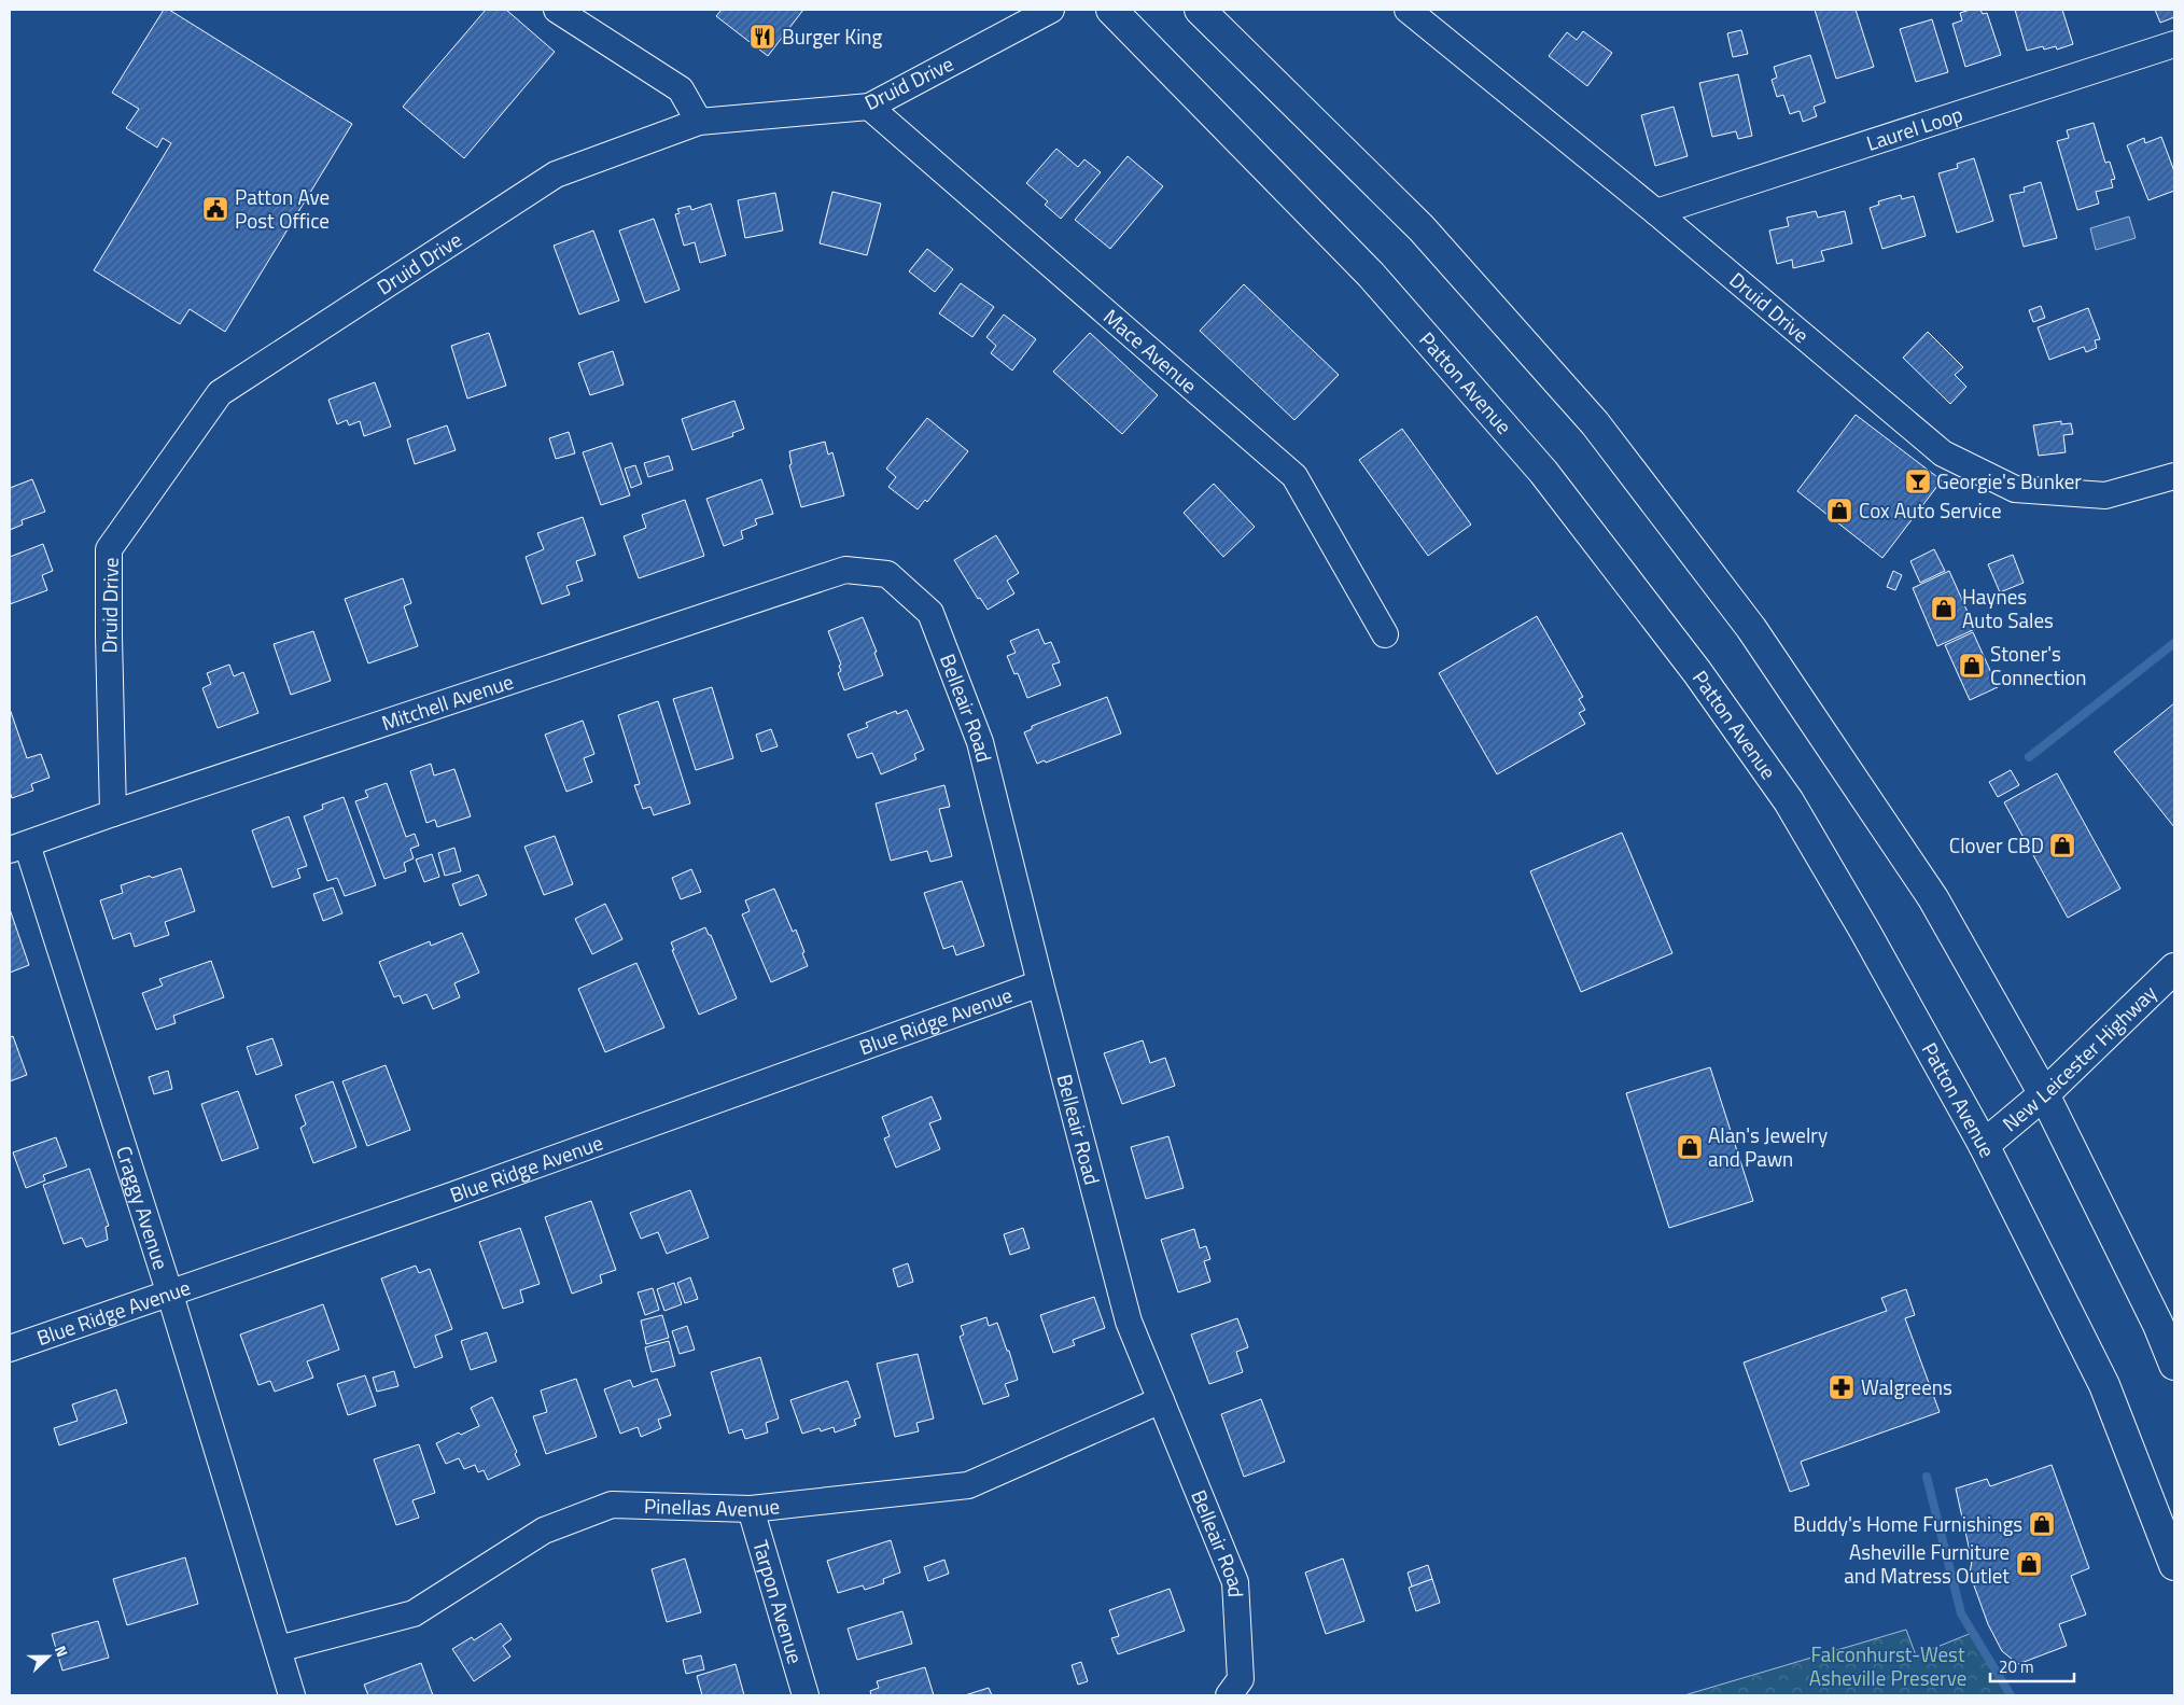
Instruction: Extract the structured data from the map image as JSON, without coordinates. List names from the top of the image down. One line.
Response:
{"streets":{"main road":["Patton Avenue","New Leicester Highway"],"street":["Druid Drive","Laurel Loop","Mace Avenue","Mitchell Avenue","Belleair Road","Blue Ridge Avenue","Craggy Avenue","Pinellas Avenue","Tarpon Avenue"]},"crossings":[["Druid Drive","Laurel Loop"],["Druid Drive","Mace Avenue"],["Druid Drive","Mitchell Avenue"],["Patton Avenue","New Leicester Highway"],["Mitchell Avenue","Belleair Road"],["Mitchell Avenue","Craggy Avenue"],["Belleair Road","Blue Ridge Avenue"],["Belleair Road","Pinellas Avenue"],["Blue Ridge Avenue","Craggy Avenue"],["Craggy Avenue","Pinellas Avenue"],["Pinellas Avenue","Tarpon Avenue"]],"parks":["Falconhurst-West Asheville Preserve"],"places":{"restaurant":["Burger King"],"public building":["Patton Ave Post Office"],"bar":["Georgie's Bunker"],"shop":["Cox Auto Service","Haynes Auto Sales","Stoner's Connection","Clover CBD","Alan's Jewelry and Pawn","Buddy's Home Furnishings","Asheville Furniture and Matress Outlet"],"pharmacy":["Walgreens"]},"scale_bar":"20 m","north":"right"}
